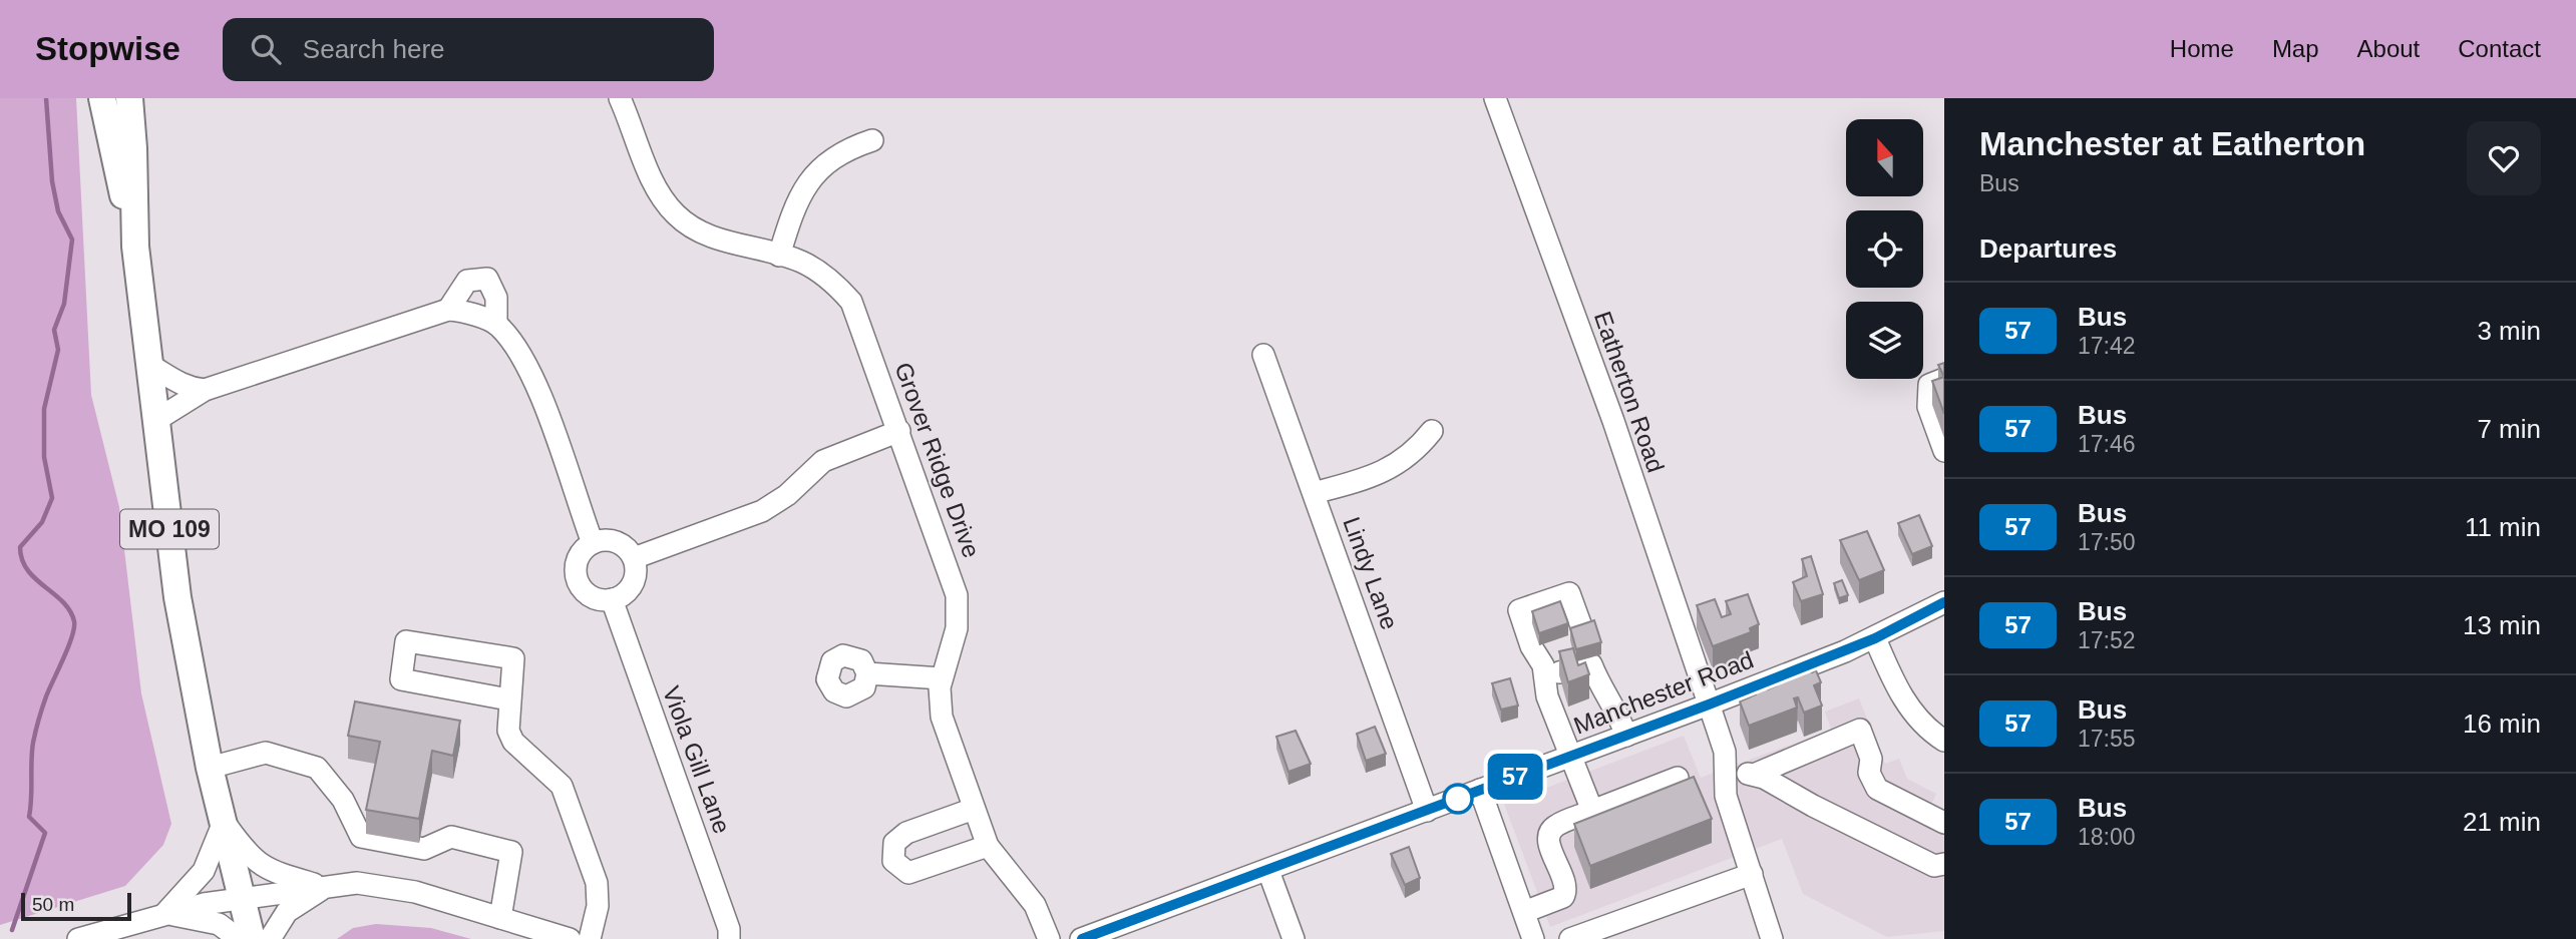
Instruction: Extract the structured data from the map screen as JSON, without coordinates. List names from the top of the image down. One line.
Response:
{"streets":{"main road":["MO 109"],"street":["Eatherton Road","Grover Ridge Drive","Lindy Lane","Manchester Road","Viola Gill Lane"]},"crossings":[["Eatherton Road","Manchester Road"],["Lindy Lane","Manchester Road"]],"lines":["bus line 57"],"scale_bar":"50 m","north":"top","page":{"header":"Stopwise","search":"Search here","nav":["Home","Map","About","Contact"],"on_map":"57","heading":[["Manchester at Eatherton","Bus"],"Departures"],"list":[{"mark":"57","name":"Bus","note":"17:42","value":"3 min"},{"mark":"57","name":"Bus","note":"17:46","value":"7 min"},{"mark":"57","name":"Bus","note":"17:50","value":"11 min"},{"mark":"57","name":"Bus","note":"17:52","value":"13 min"},{"mark":"57","name":"Bus","note":"17:55","value":"16 min"},{"mark":"57","name":"Bus","note":"18:00","value":"21 min"}],"scale":"50 m"}}
